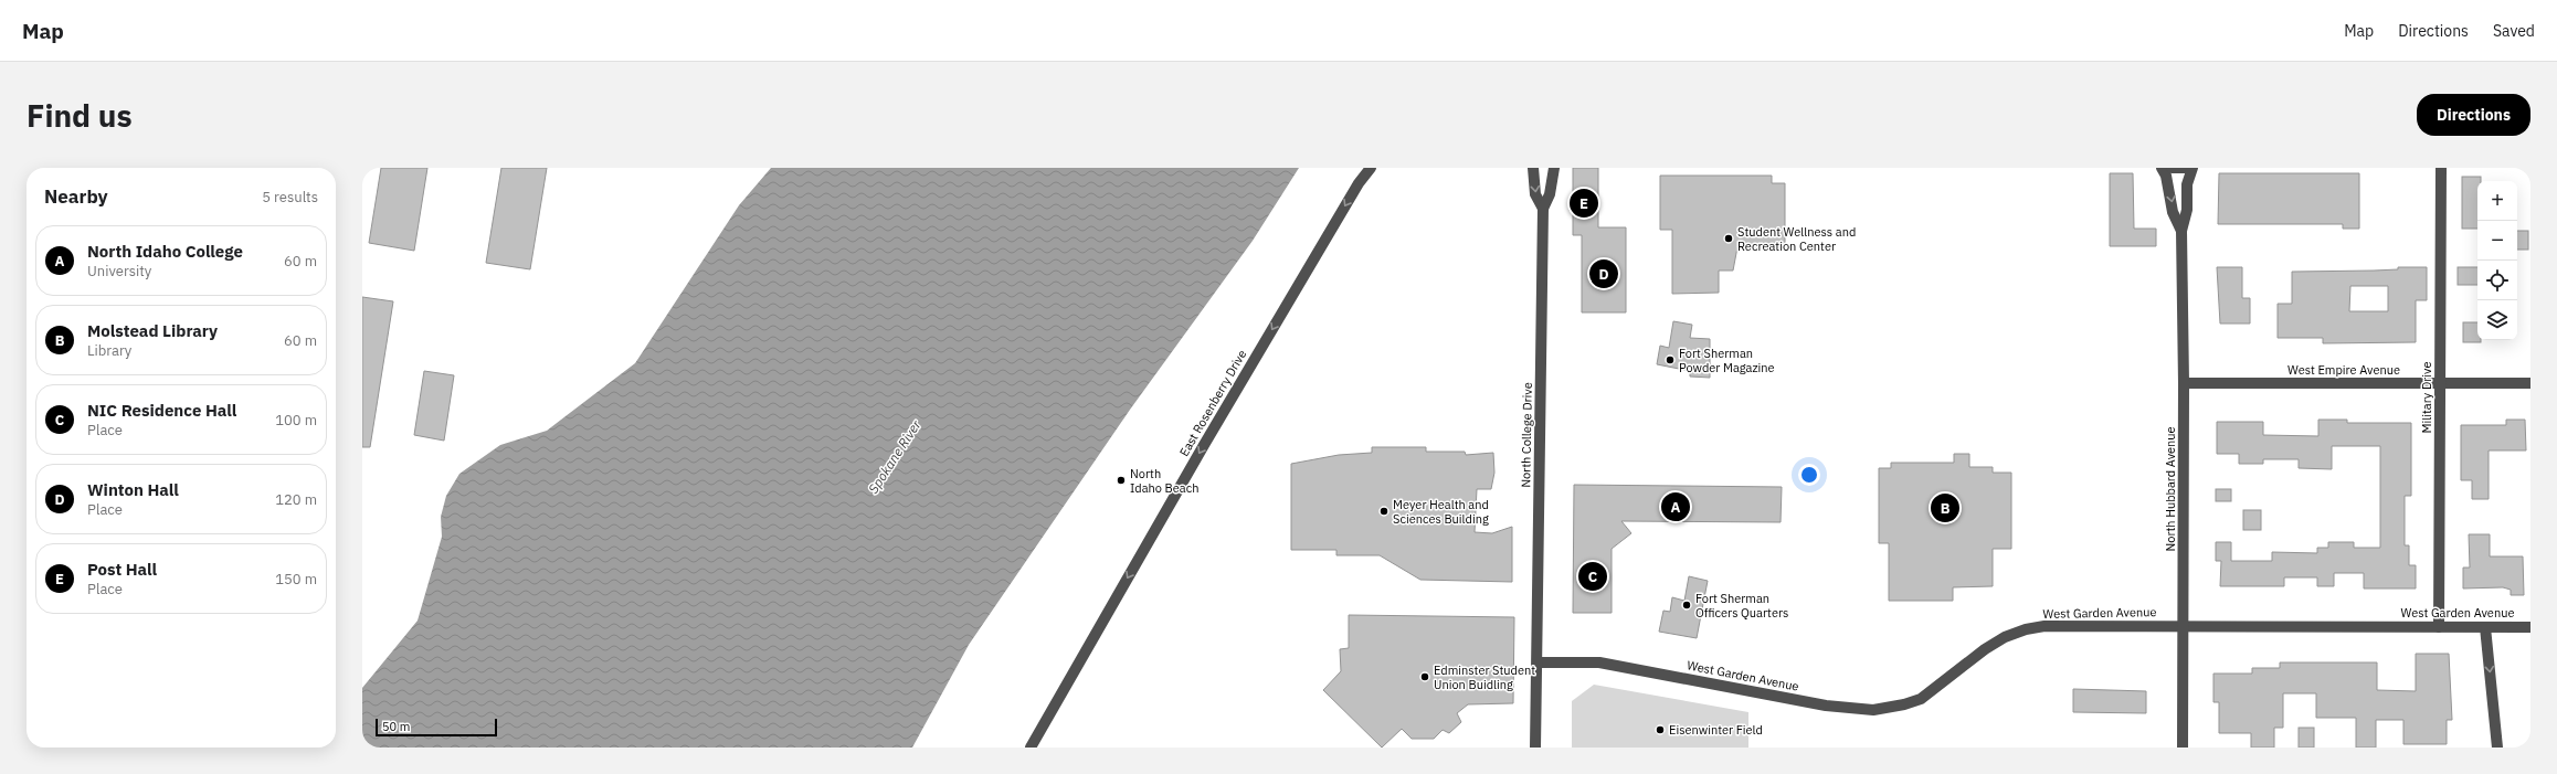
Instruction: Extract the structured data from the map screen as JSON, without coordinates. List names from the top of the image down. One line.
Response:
{"streets":{"street":["West Empire Avenue","Military Drive","East Rosenberry Drive","North College Drive","North Hubbard Avenue","West Garden Avenue"]},"crossings":[["West Empire Avenue","Military Drive"],["West Empire Avenue","North Hubbard Avenue"],["Military Drive","West Garden Avenue"],["North College Drive","West Garden Avenue"],["North Hubbard Avenue","West Garden Avenue"]],"one_way":["East Rosenberry Drive"],"water":["Spokane River"],"places":["Student Wellness and Recreation Center","Fort Sherman Powder Magazine","North Idaho Beach","Meyer Health and Sciences Building","Fort Sherman Officers Quarters","Edminster Student Union Buidling","Eisenwinter Field"],"scale_bar":"50 m","page":{"header":"Map","nav":["Map","Directions","Saved"],"buttons":"Directions","title":"Find us","heading":["Nearby","5 results"],"map_buttons":["+","−"],"pins":["E","D","A","B","C"],"list":[{"mark":"A","name":"North Idaho College","note":"University","value":"60 m"},{"mark":"B","name":"Molstead Library","note":"Library","value":"60 m"},{"mark":"C","name":"NIC Residence Hall","note":"Place","value":"100 m"},{"mark":"D","name":"Winton Hall","note":"Place","value":"120 m"},{"mark":"E","name":"Post Hall","note":"Place","value":"150 m"}],"scale":"50 m"}}
